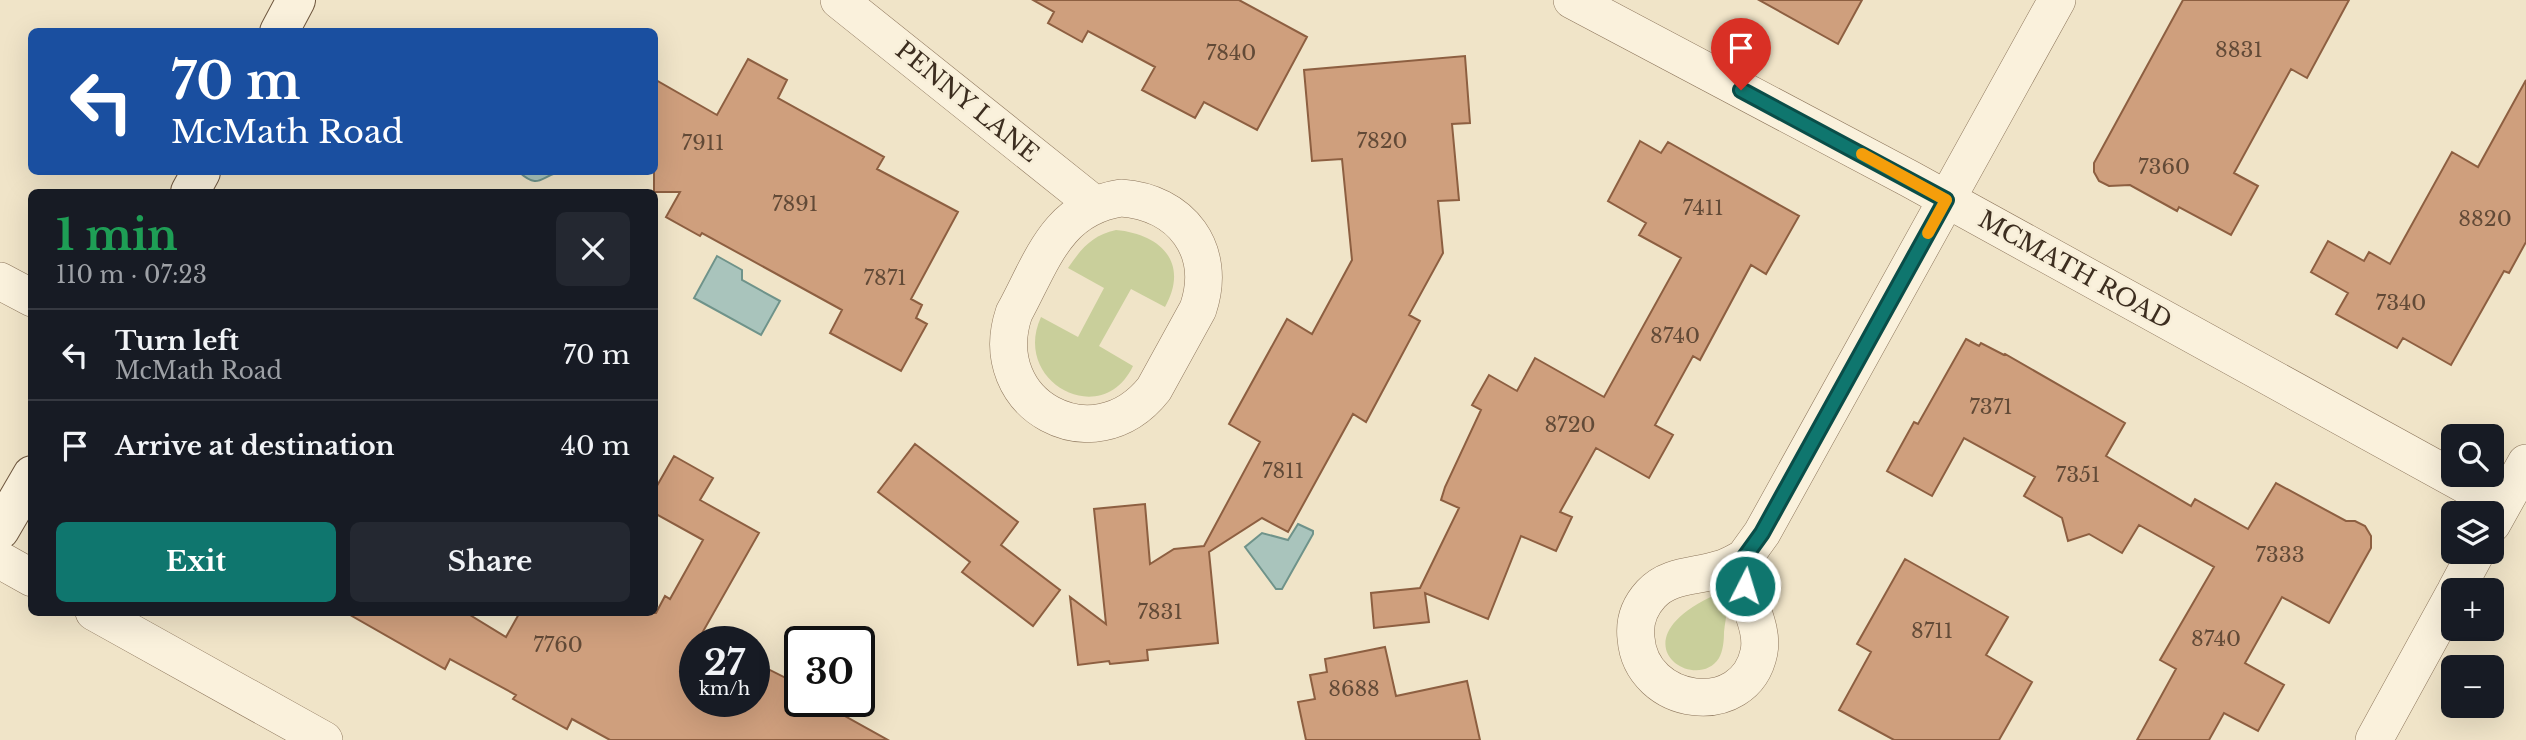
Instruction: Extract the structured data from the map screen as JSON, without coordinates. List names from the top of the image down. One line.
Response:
{"streets":{"street":["PENNY LANE","MCMATH ROAD"]},"house_numbers":["8831","7840","7820","7911","7360","7891","7411","8820","7871","7340","8740","7371","8720","7811","7351","7333","7831","8711","8740","7760","8688"],"page":{"turn":["70 m","McMath Road"],"heading":["1 min","110 m · 07:23"],"list":[{"name":"Turn left","note":"McMath Road","value":"70 m"},{"name":"Arrive at destination","value":"40 m"}],"map_buttons":["+","−"],"buttons":["Exit","Share"],"speed":"27 km/h","limit":"30"}}
